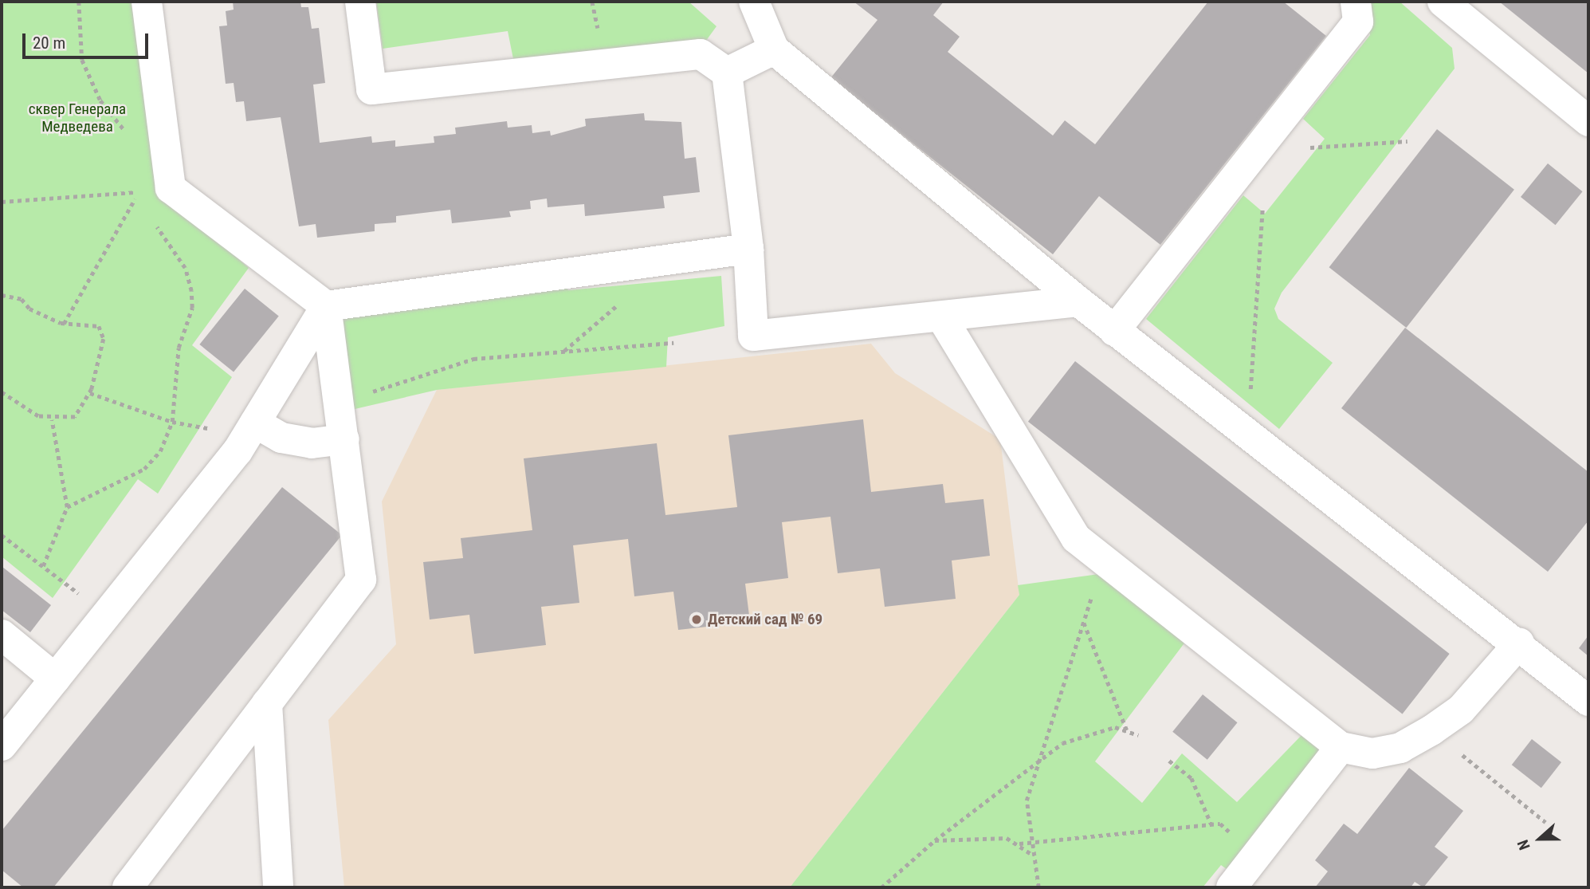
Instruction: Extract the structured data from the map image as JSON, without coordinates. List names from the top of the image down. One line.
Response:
{"parks":["сквер Генерала Медведева"],"places":["Детский сад № 69"],"scale_bar":"20 m","north":"left"}
